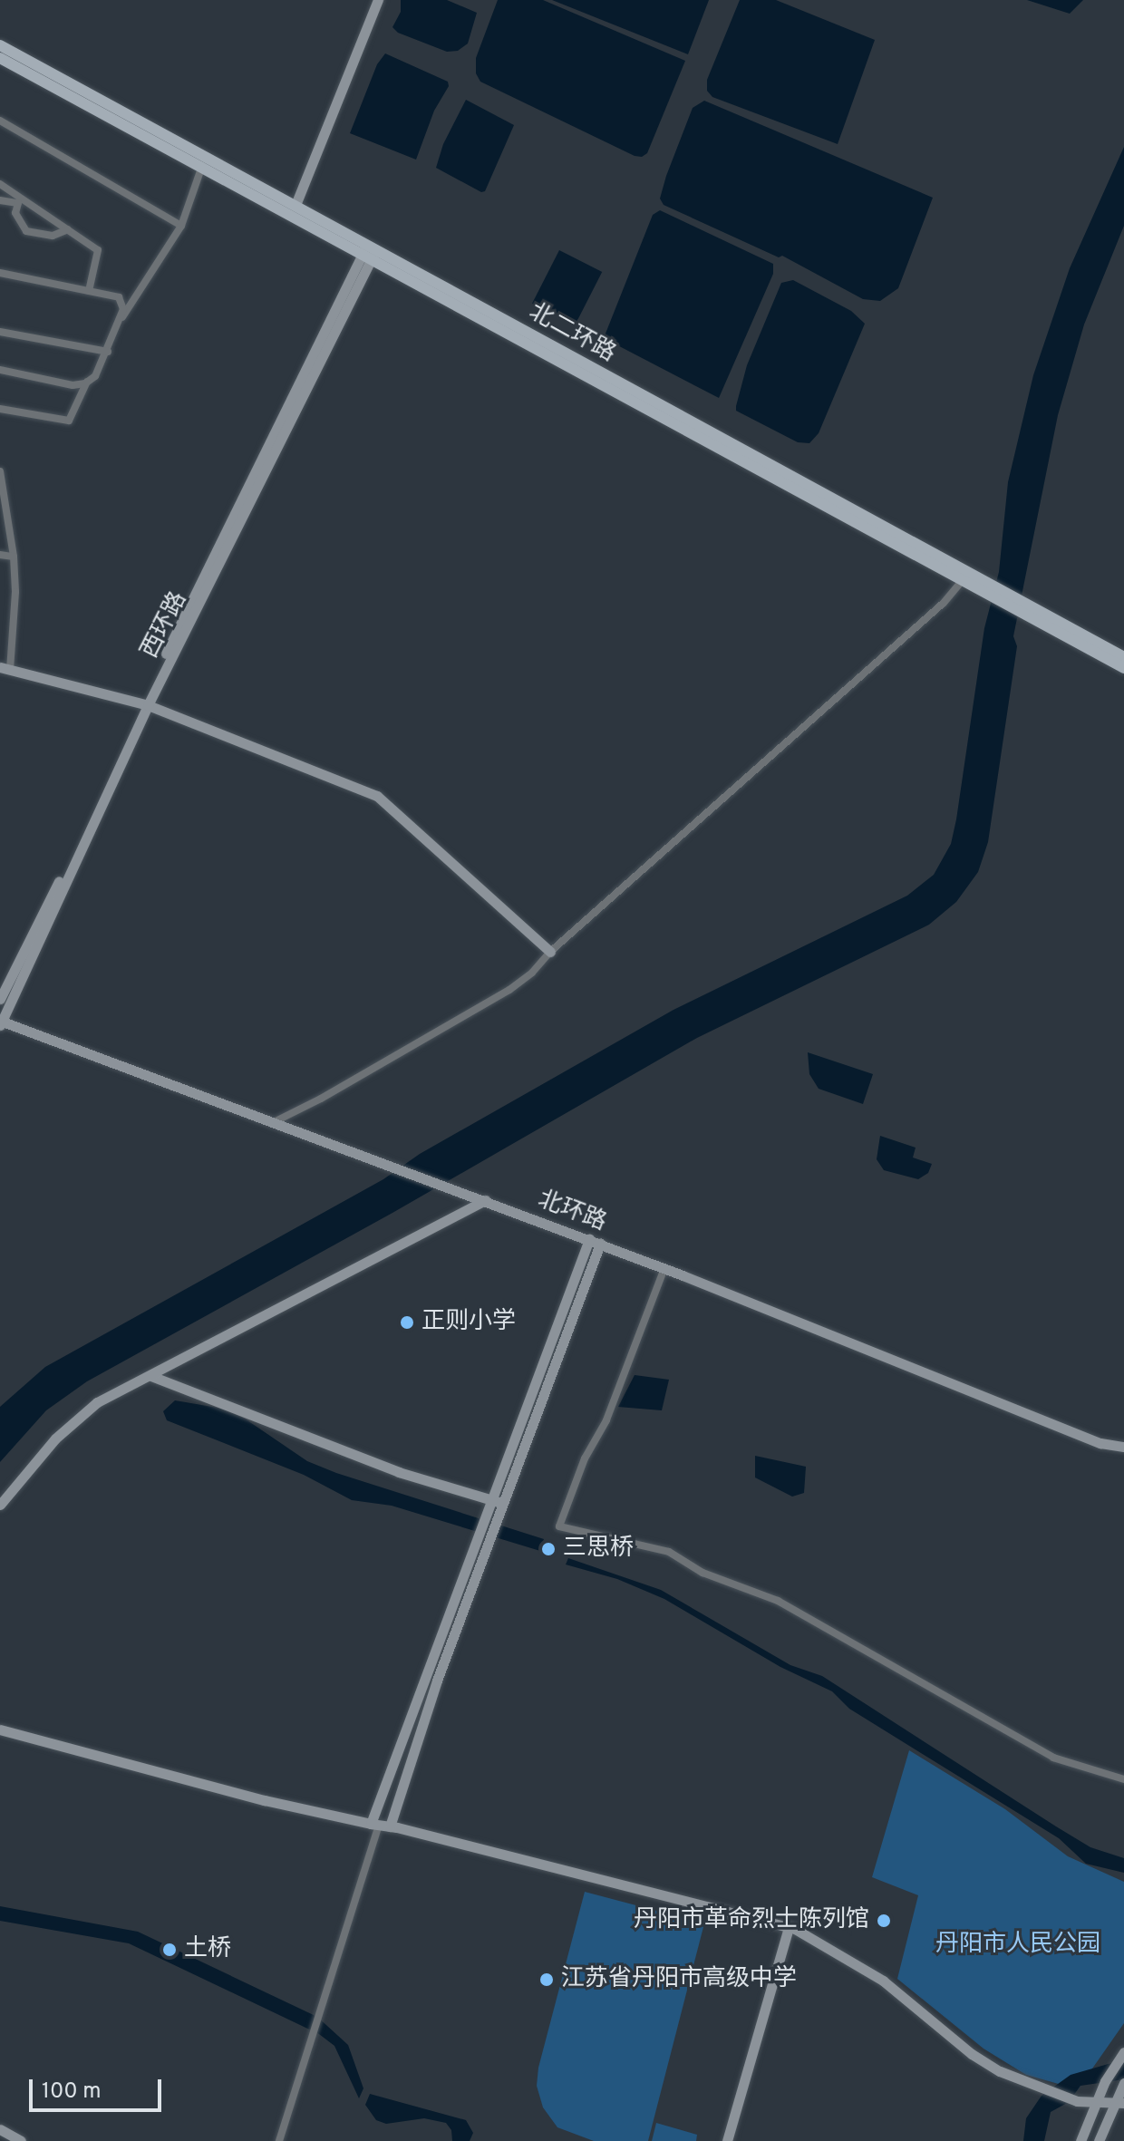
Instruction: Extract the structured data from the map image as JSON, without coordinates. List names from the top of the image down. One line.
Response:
{"streets":{"main road":["北二环路"],"street":["西环路","北环路"]},"crossings":[["北二环路","西环路"],["西环路","北环路"]],"parks":["丹阳市人民公园"],"places":["正则小学","三思桥","丹阳市革命烈士陈列馆","土桥","江苏省丹阳市高级中学"],"scale_bar":"100 m"}
